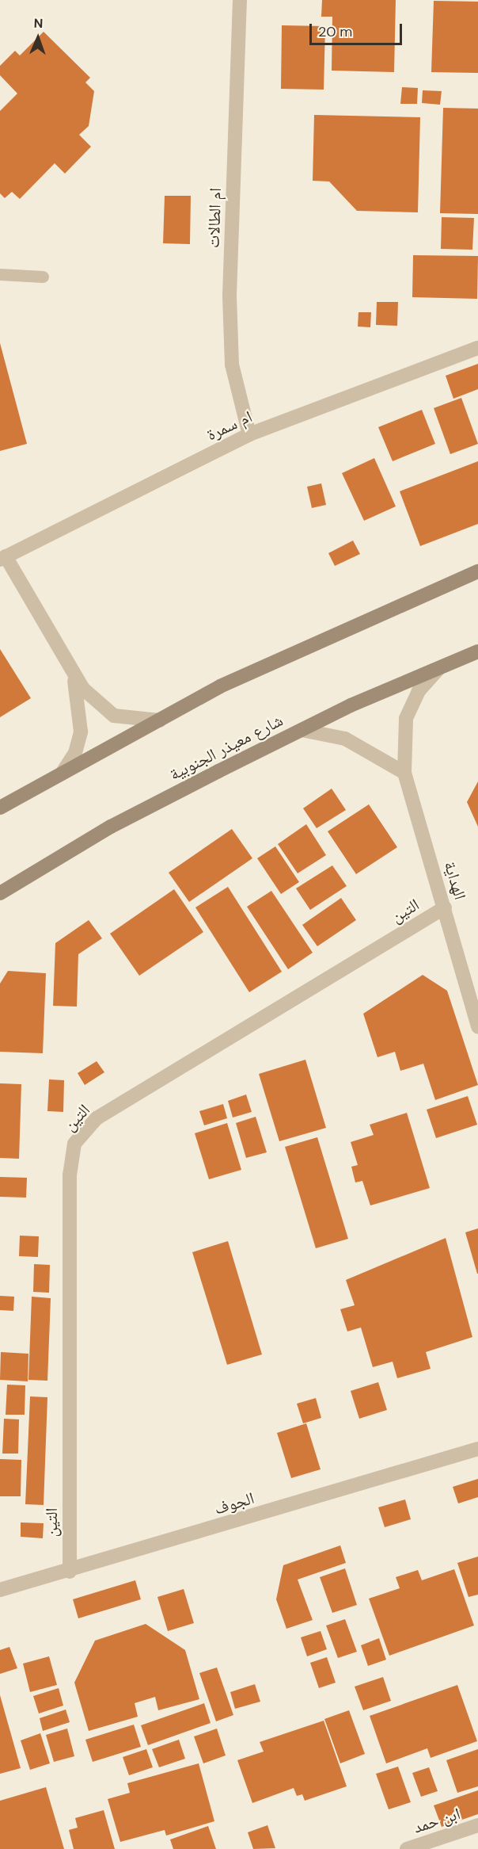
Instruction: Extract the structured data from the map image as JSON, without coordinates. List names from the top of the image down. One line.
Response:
{"streets":{"street":["ام الطالات","ام سمرة","شارع معيذر الجنوبية","الهداية","التين","الجوف","ابن حمد"]},"crossings":[["ام الطالات","ام سمرة"],["شارع معيذر الجنوبية","الهداية"],["الهداية","التين"],["التين","الجوف"]],"scale_bar":"20 m","north":"top"}
